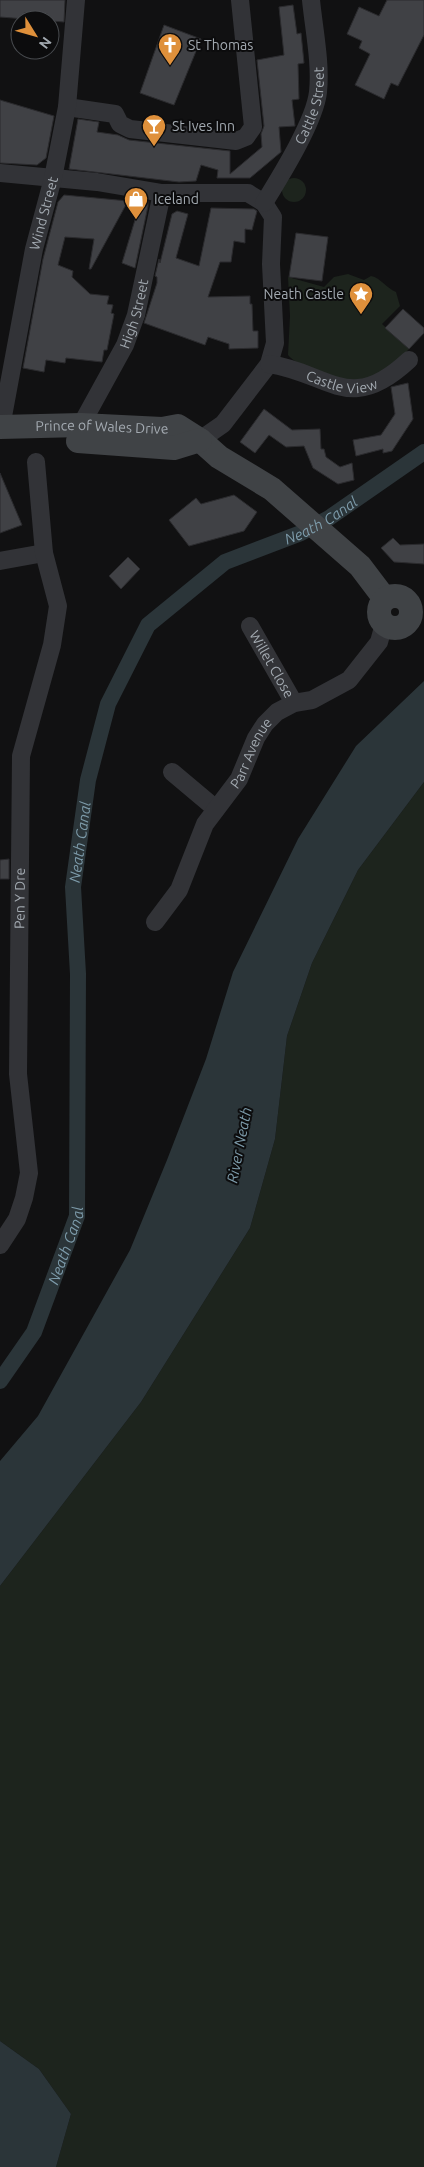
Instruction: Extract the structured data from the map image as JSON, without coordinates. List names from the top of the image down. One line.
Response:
{"streets":{"main road":["Prince of Wales Drive"],"street":["Cattle Street","Wind Street","High Street","Castle View","Willet Close","Parr Avenue","Pen Y Dre"]},"crossings":[["Wind Street","Prince of Wales Drive"],["High Street","Prince of Wales Drive"],["Prince of Wales Drive","Parr Avenue"],["Willet Close","Parr Avenue"]],"water":["Neath Canal","River Neath"],"places":{"church":["St Thomas"],"bar":["St Ives Inn"],"shop":["Iceland"],"place":["Neath Castle"]},"north":"bottom right"}
